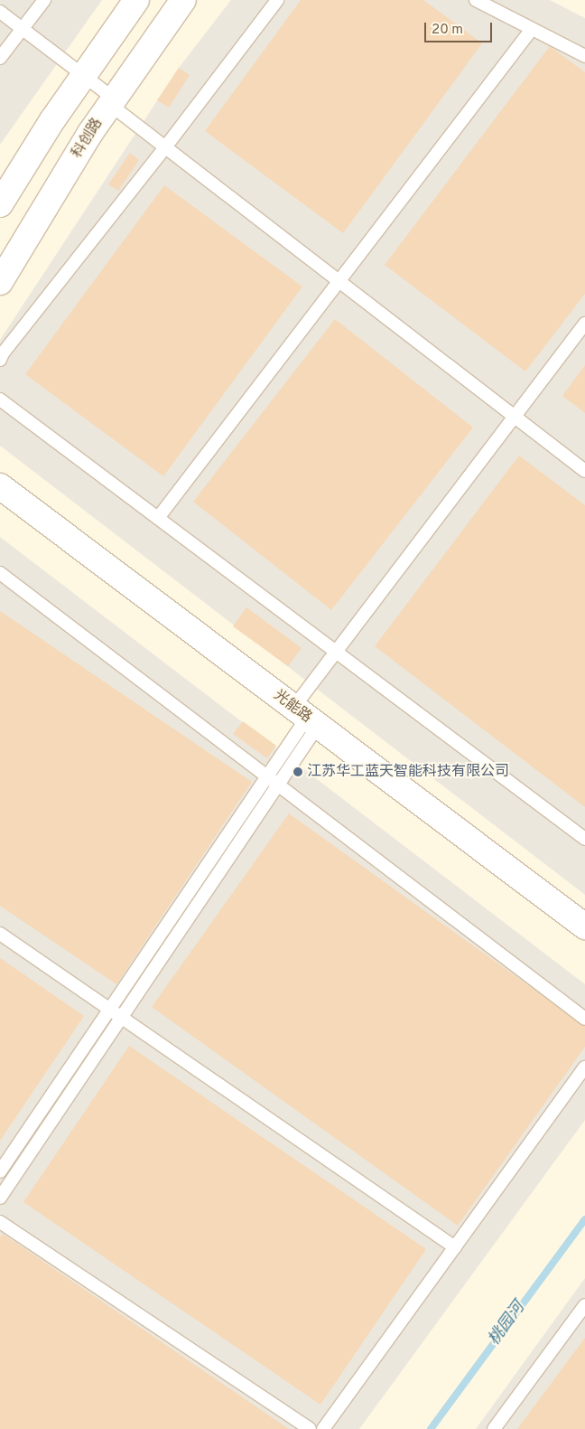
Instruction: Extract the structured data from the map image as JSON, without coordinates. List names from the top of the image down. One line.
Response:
{"streets":{"street":["科创路","光能路"]},"water":["桃园河"],"places":["江苏华工蓝天智能科技有限公司"],"scale_bar":"20 m"}
